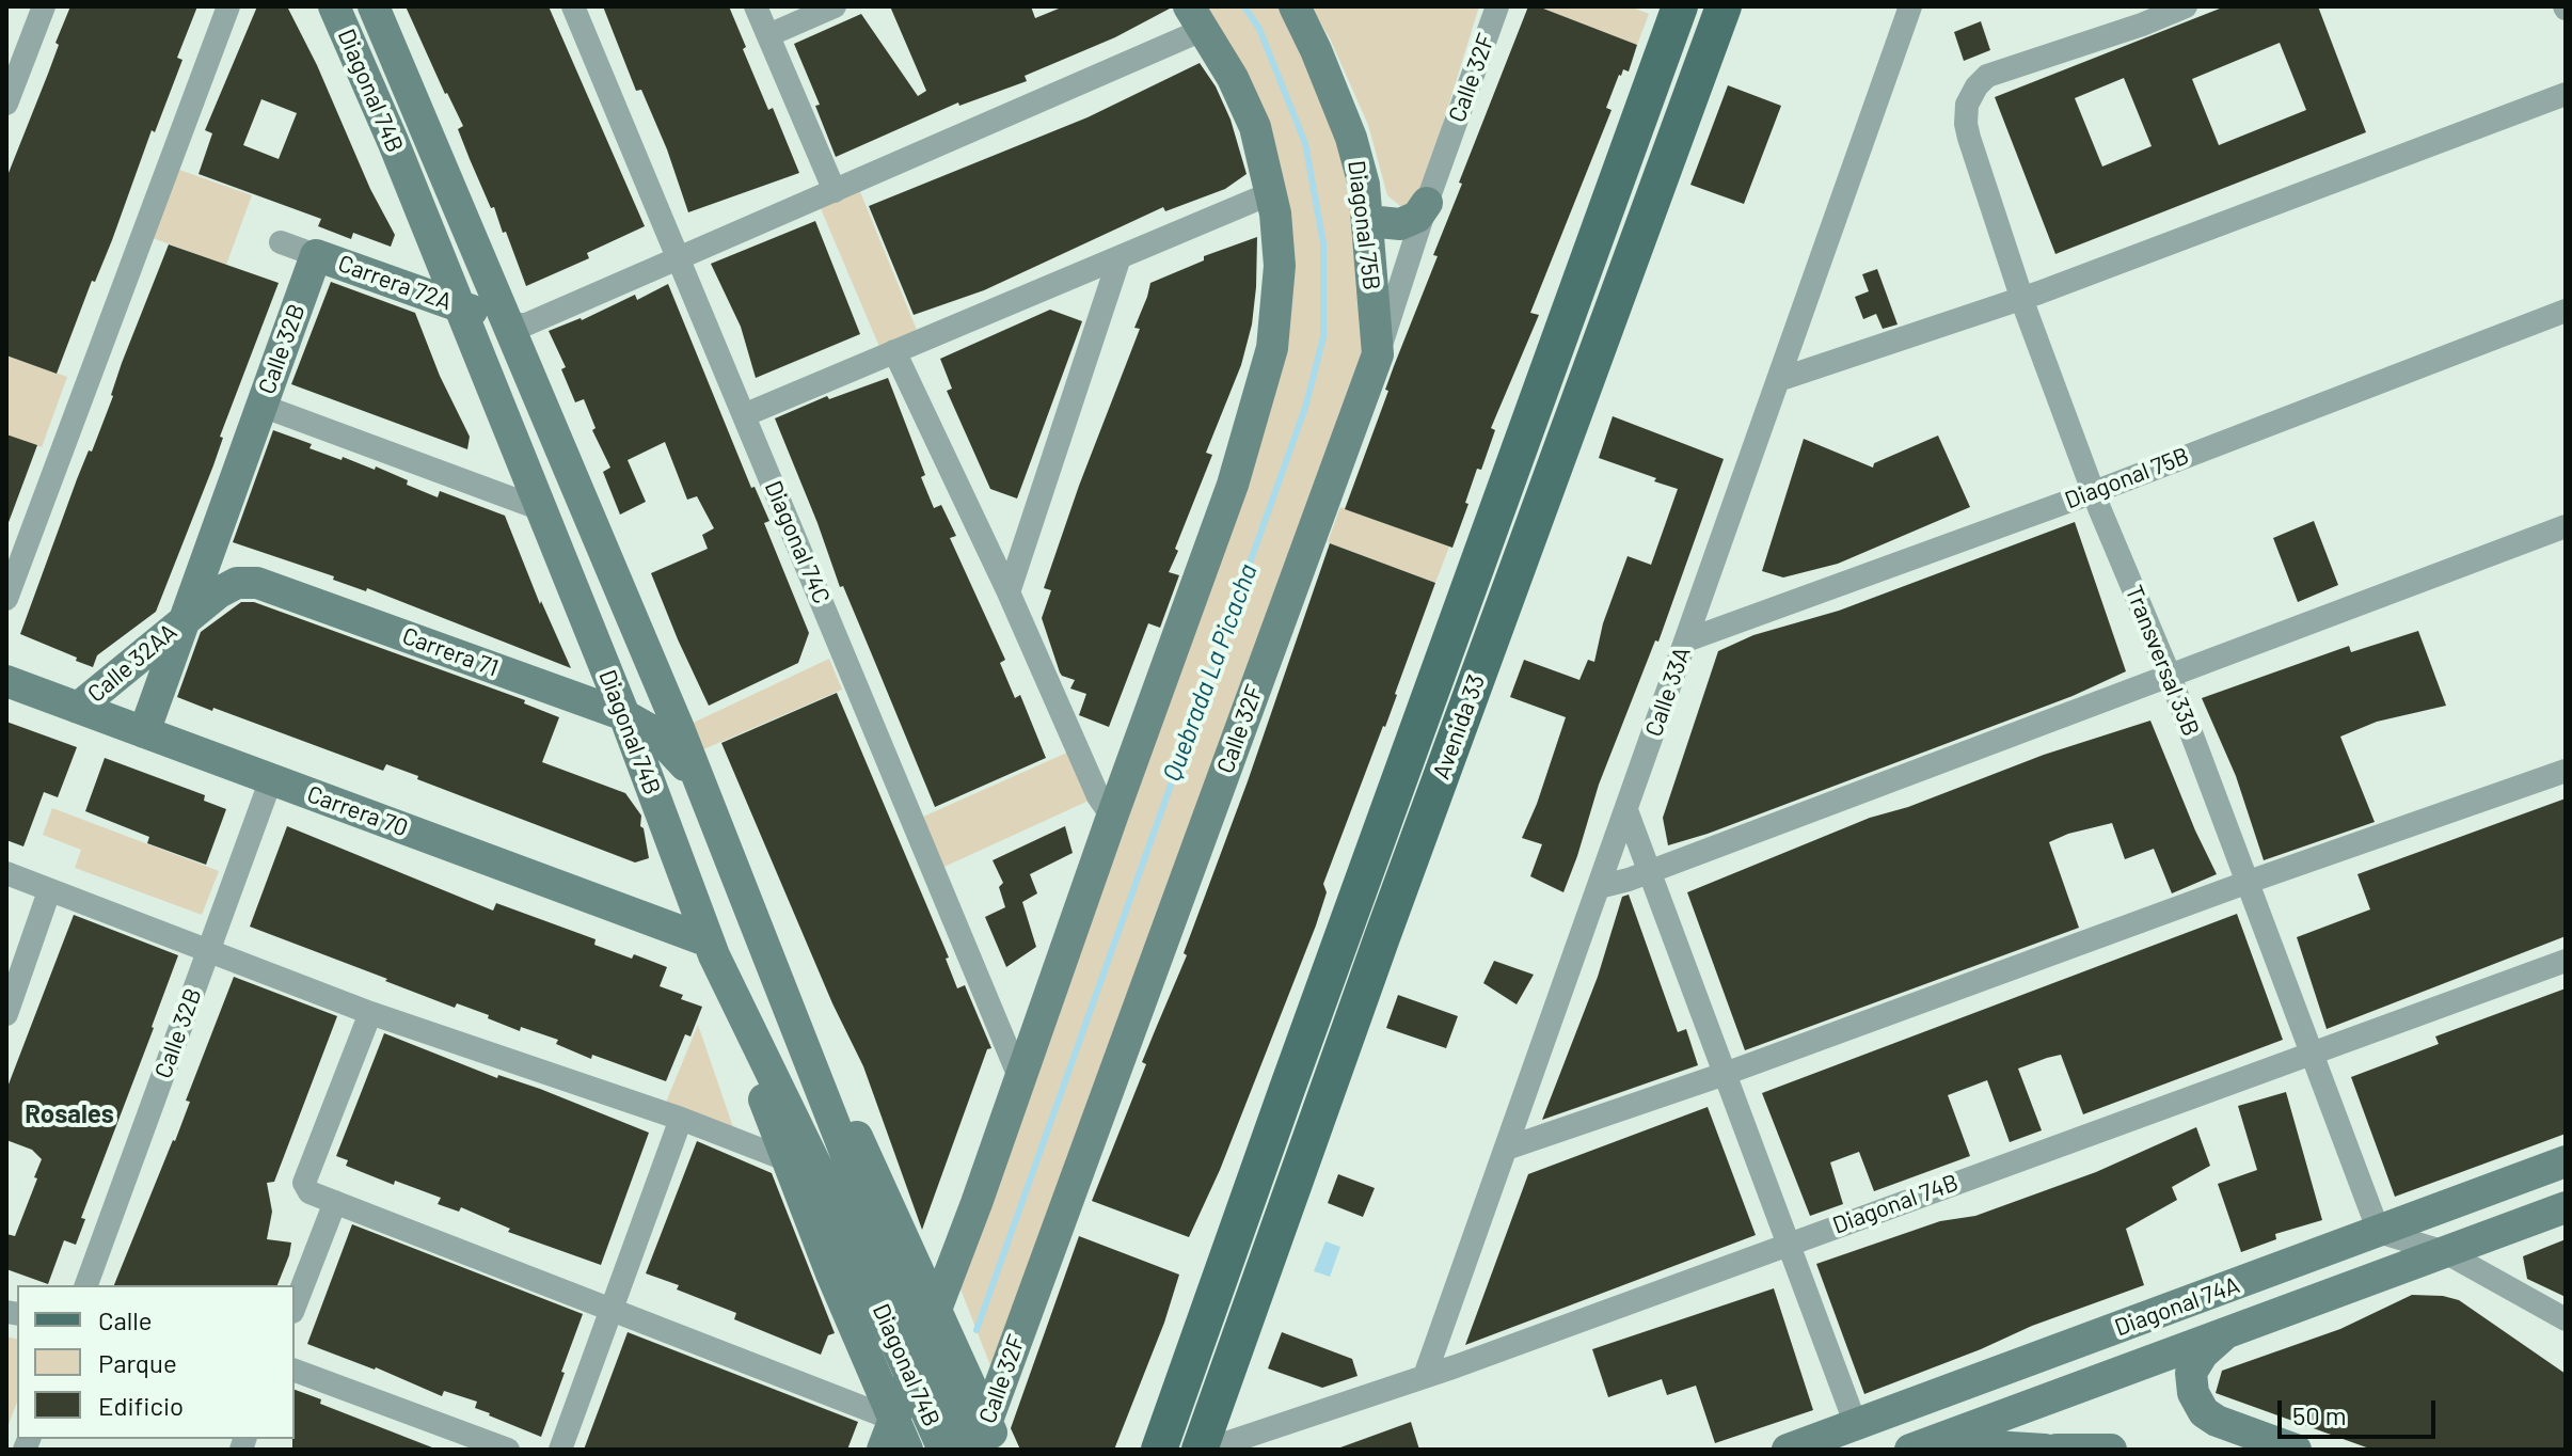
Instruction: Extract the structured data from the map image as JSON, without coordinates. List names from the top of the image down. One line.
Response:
{"streets":{"main road":["Calle 32F","Diagonal 74B","Diagonal 75B","Carrera 72A","Calle 32B","Carrera 71","Calle 32AA","Avenida 33","Carrera 70","Diagonal 74A"],"street":["Diagonal 74C","Transversal 33B","Calle 33A"]},"crossings":[["Calle 32F","Diagonal 74B"],["Calle 32F","Diagonal 75B"],["Diagonal 74B","Carrera 72A"],["Diagonal 74B","Carrera 71"],["Diagonal 74B","Transversal 33B"],["Diagonal 74B","Calle 33A"],["Diagonal 74B","Avenida 33"],["Diagonal 74B","Carrera 70"],["Diagonal 75B","Transversal 33B"],["Diagonal 75B","Calle 33A"],["Carrera 72A","Calle 32B"],["Calle 32B","Carrera 71"],["Calle 32B","Calle 32AA"],["Calle 32B","Carrera 70"],["Carrera 71","Calle 32AA"],["Transversal 33B","Diagonal 74A"],["Calle 32AA","Carrera 70"]],"districts":["Rosales"],"water":["Quebrada La Picacha"],"legend":["Calle","Parque","Edificio"],"scale_bar":"50 m"}
